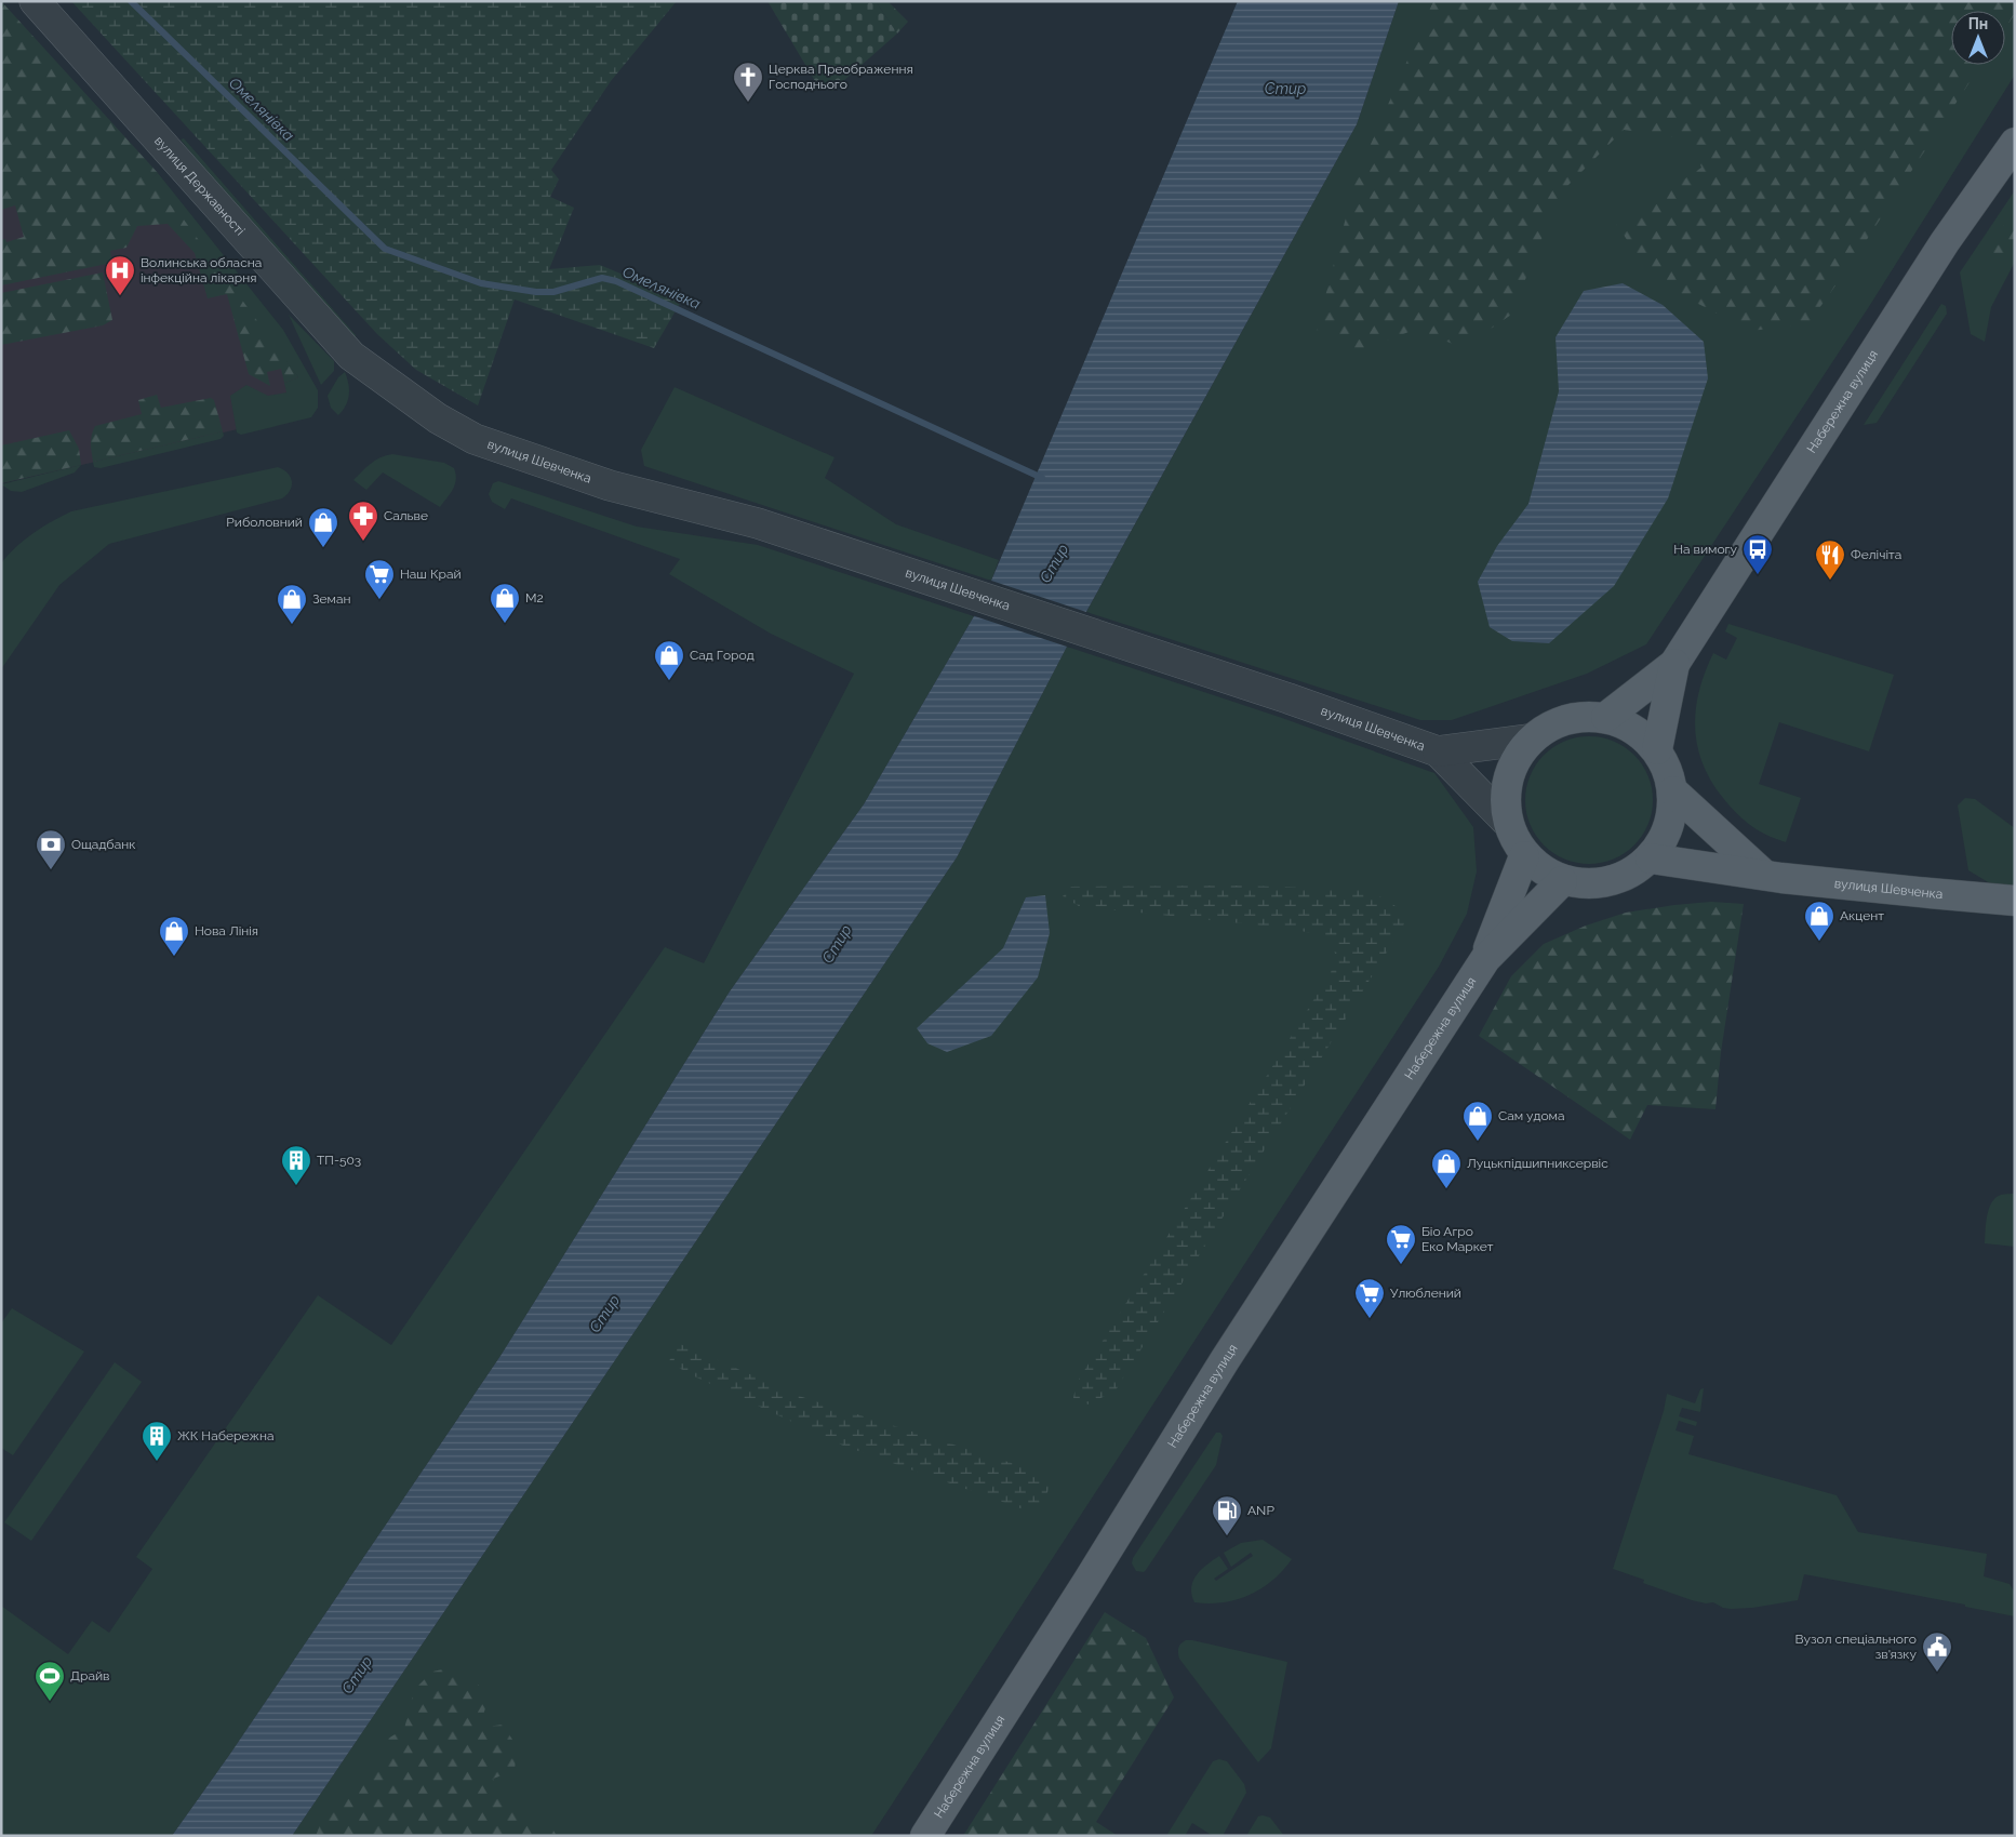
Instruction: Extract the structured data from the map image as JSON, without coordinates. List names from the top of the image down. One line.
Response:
{"streets":{"main road":["Набережна вулиця","вулиця Шевченка"],"street":["вулиця Державності"]},"crossings":[["вулиця Державності","вулиця Шевченка"],["Набережна вулиця","вулиця Шевченка"]],"water":["Стир","Омелянівка"],"places":{"church":["Церква Преображення Господнього"],"hospital":["Волинська обласна інфекційна лікарня"],"pharmacy":["Сальве"],"shop":["Риболовний","М2","Земан","Сад Город","Акцент","Нова Лінія","Сам удома","Луцькпідшипниксервіс"],"bus stop":["На вимогу"],"restaurant":["Фелічіта"],"supermarket":["Наш Край","Біо Агро Еко Маркет","Улюблений"],"bank":["Ощадбанк"],"building":["ТП-503","ЖК Набережна"],"fuel station":["ANP"],"public building":["Вузол спеціального зв'язку"],"sports":["Драйв"]},"north":"top"}
